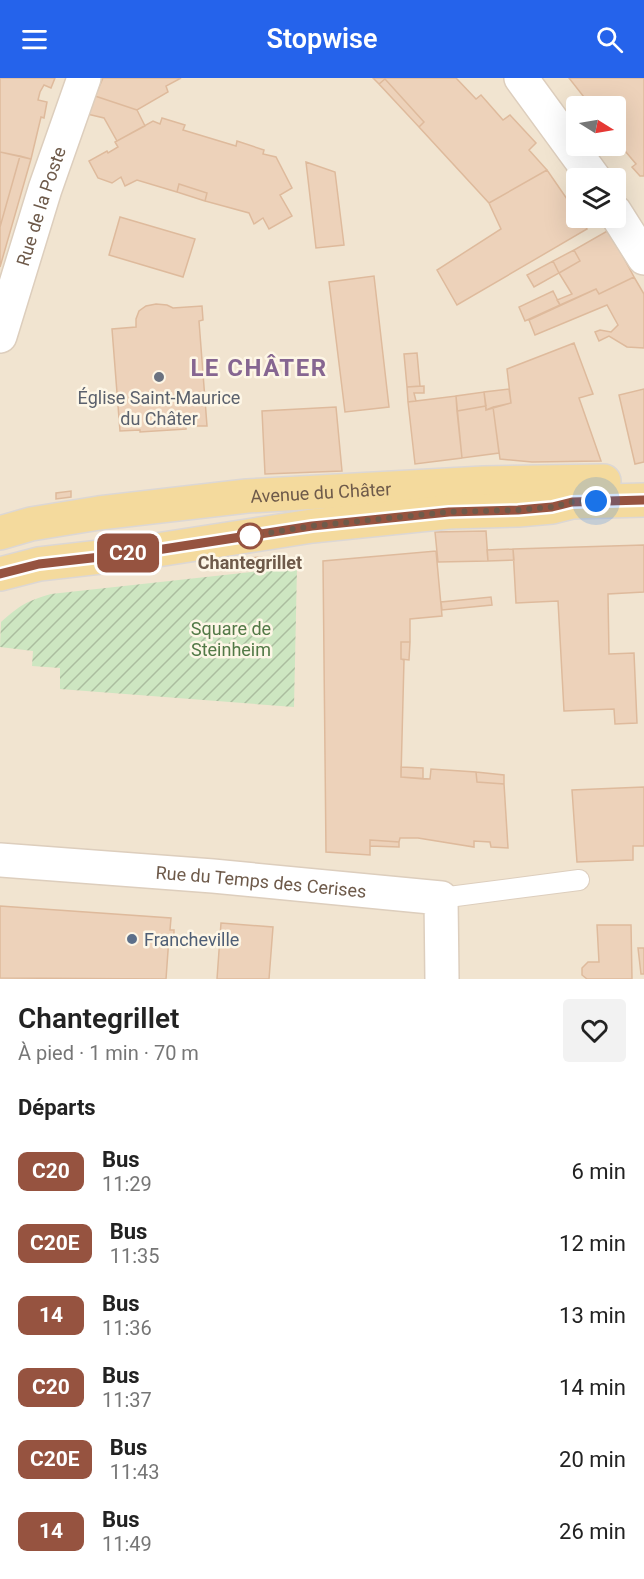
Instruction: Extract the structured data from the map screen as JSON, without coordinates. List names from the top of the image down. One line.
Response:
{"streets":{"main road":["Avenue du Châter"],"street":["Rue de la Poste","Rue du Temps des Cerises"]},"districts":["LE CHÂTER"],"parks":["Square de Steinheim"],"places":["Église Saint-Maurice du Châter","Chantegrillet","Francheville"],"lines":["bus line C20"],"north":"right","page":{"header":"Stopwise","on_map":"C20","heading":[["Chantegrillet","À pied · 1 min · 70 m"],"Départs"],"list":[{"mark":"C20","name":"Bus","note":"11:29","value":"6 min"},{"mark":"C20E","name":"Bus","note":"11:35","value":"12 min"},{"mark":"14","name":"Bus","note":"11:36","value":"13 min"},{"mark":"C20","name":"Bus","note":"11:37","value":"14 min"},{"mark":"C20E","name":"Bus","note":"11:43","value":"20 min"},{"mark":"14","name":"Bus","note":"11:49","value":"26 min"}]}}
